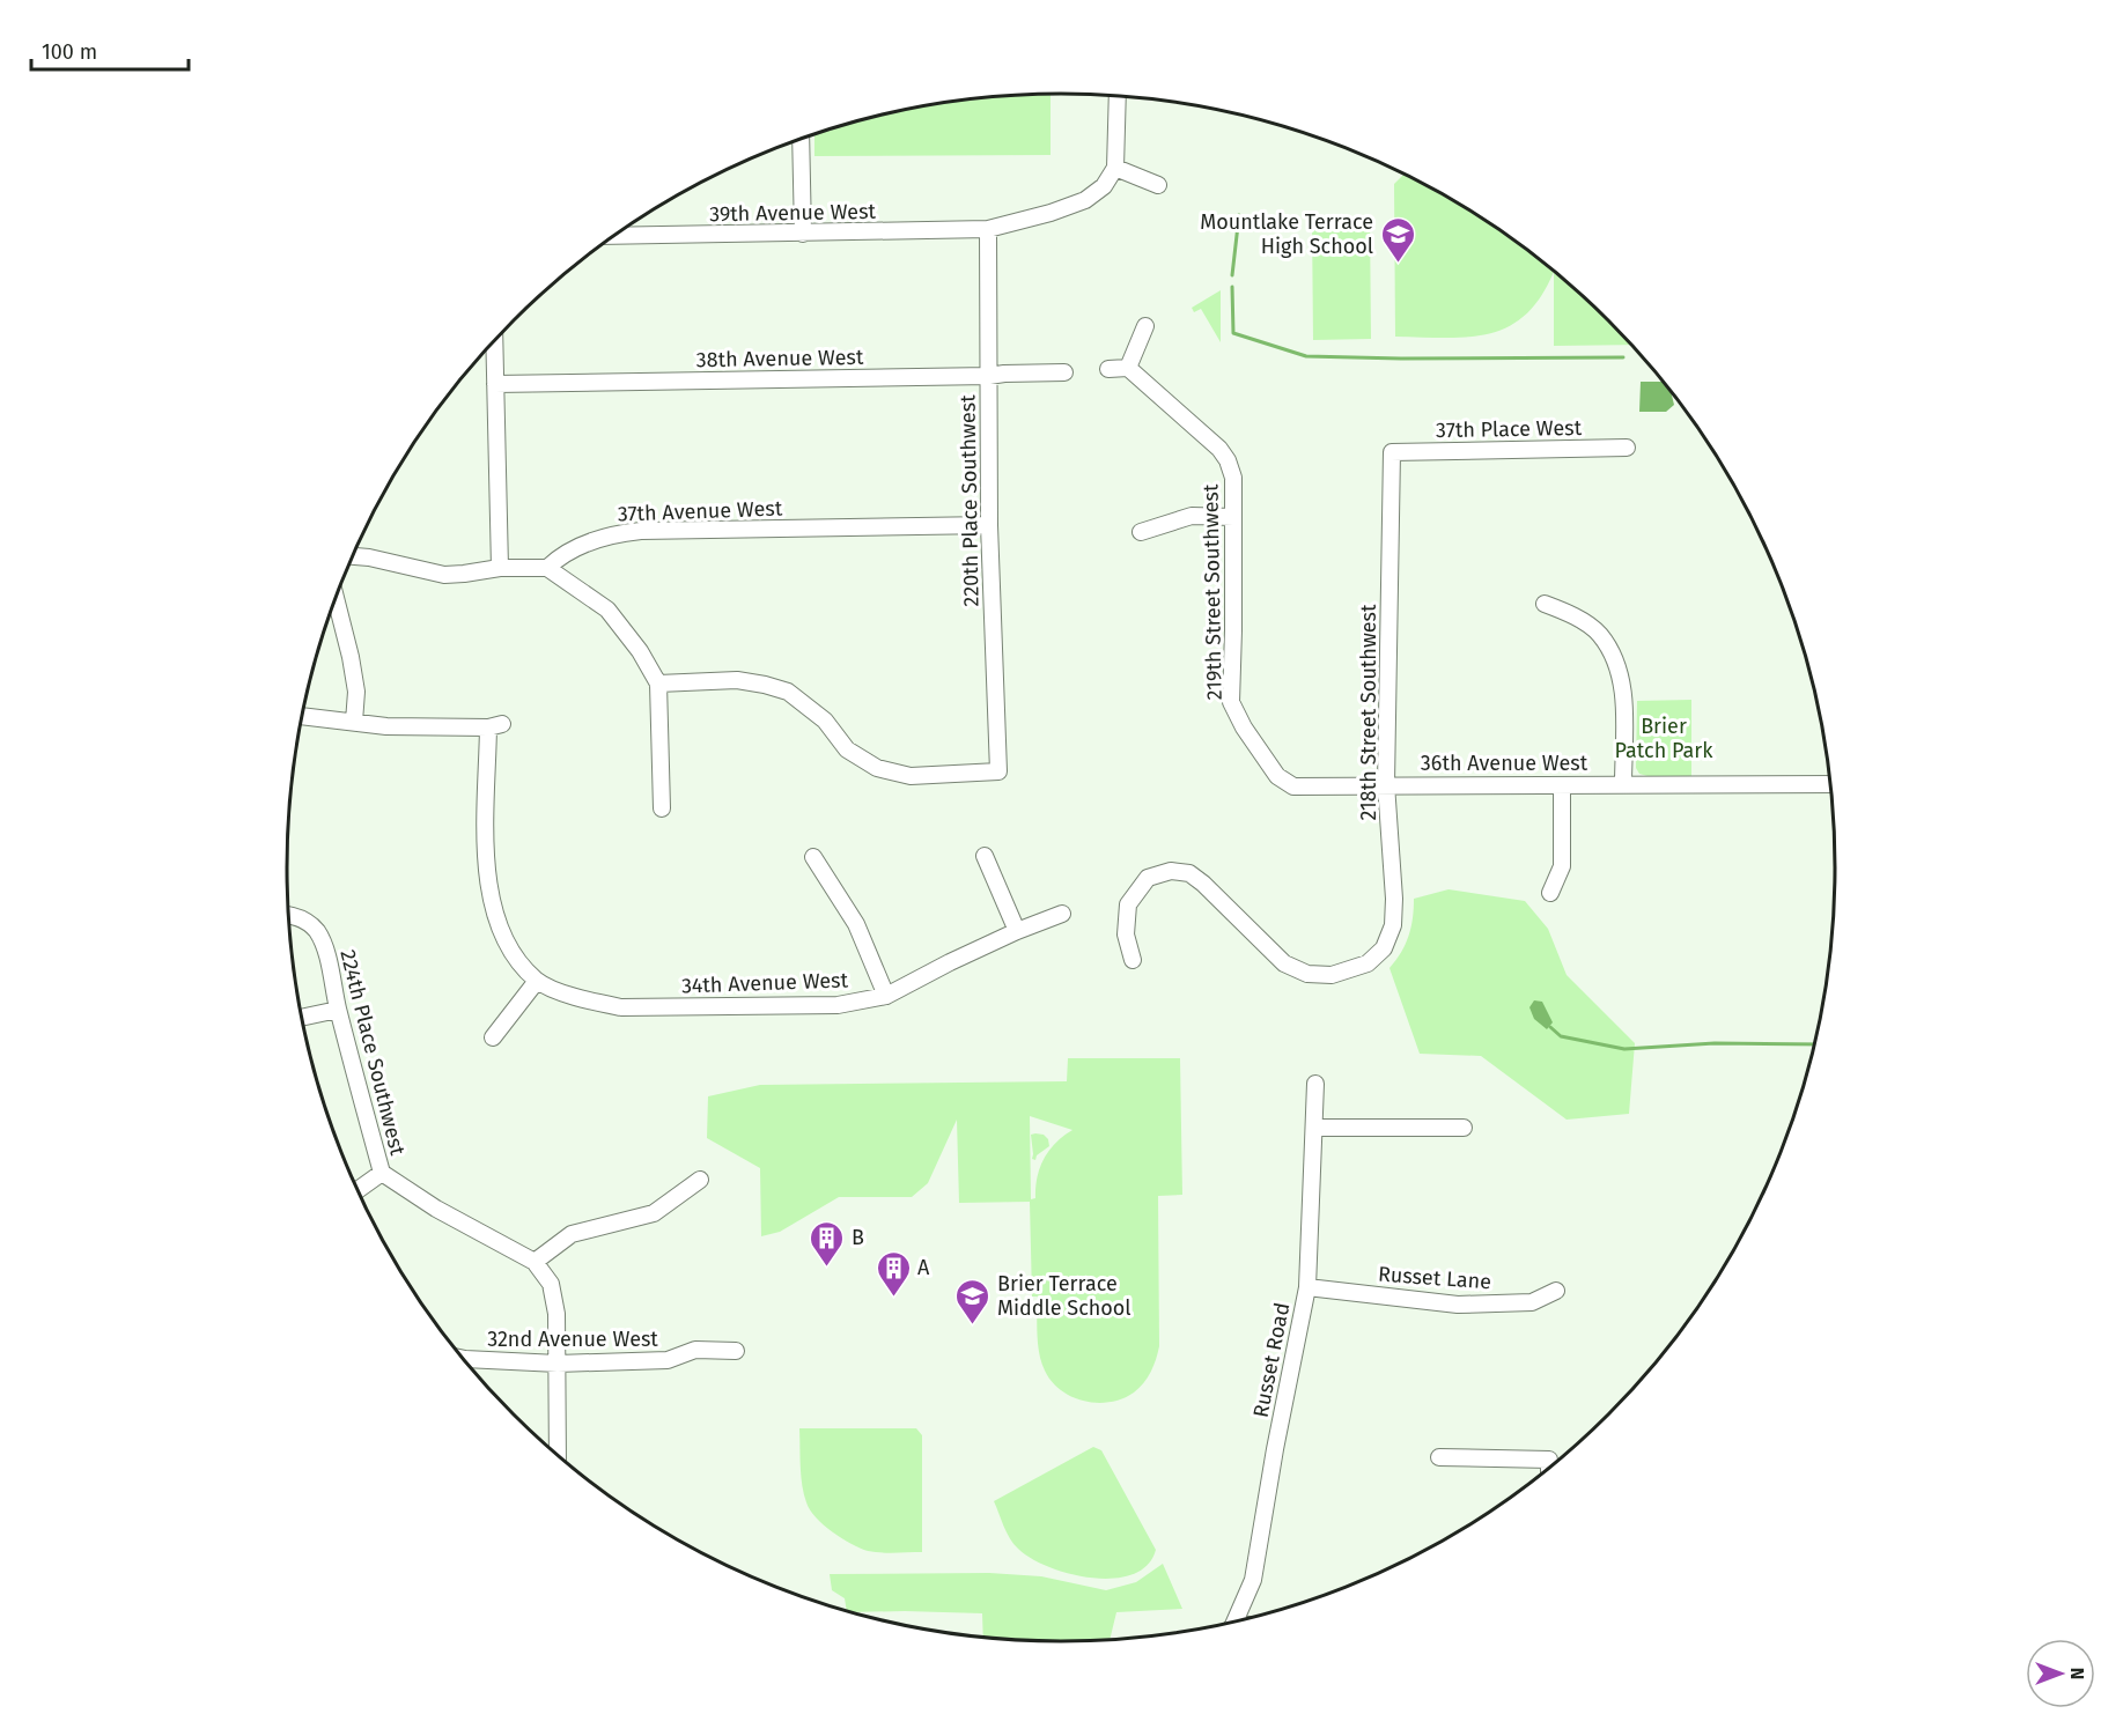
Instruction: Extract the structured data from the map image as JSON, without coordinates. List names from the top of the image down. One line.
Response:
{"streets":{"street":["39th Avenue West","38th Avenue West","37th Place West","220th Place Southwest","37th Avenue West","219th Street Southwest","218th Street Southwest","36th Avenue West","34th Avenue West","224th Place Southwest","Russet Lane","32nd Avenue West","Russet Road"]},"crossings":[["39th Avenue West","220th Place Southwest"],["38th Avenue West","220th Place Southwest"],["37th Place West","218th Street Southwest"],["220th Place Southwest","37th Avenue West"],["219th Street Southwest","36th Avenue West"],["218th Street Southwest","36th Avenue West"],["Russet Lane","Russet Road"]],"parks":["Brier Patch Park"],"places":{"school or university":["Mountlake Terrace High School","Brier Terrace Middle School"],"building":["B","A"]},"scale_bar":"100 m","north":"right"}
